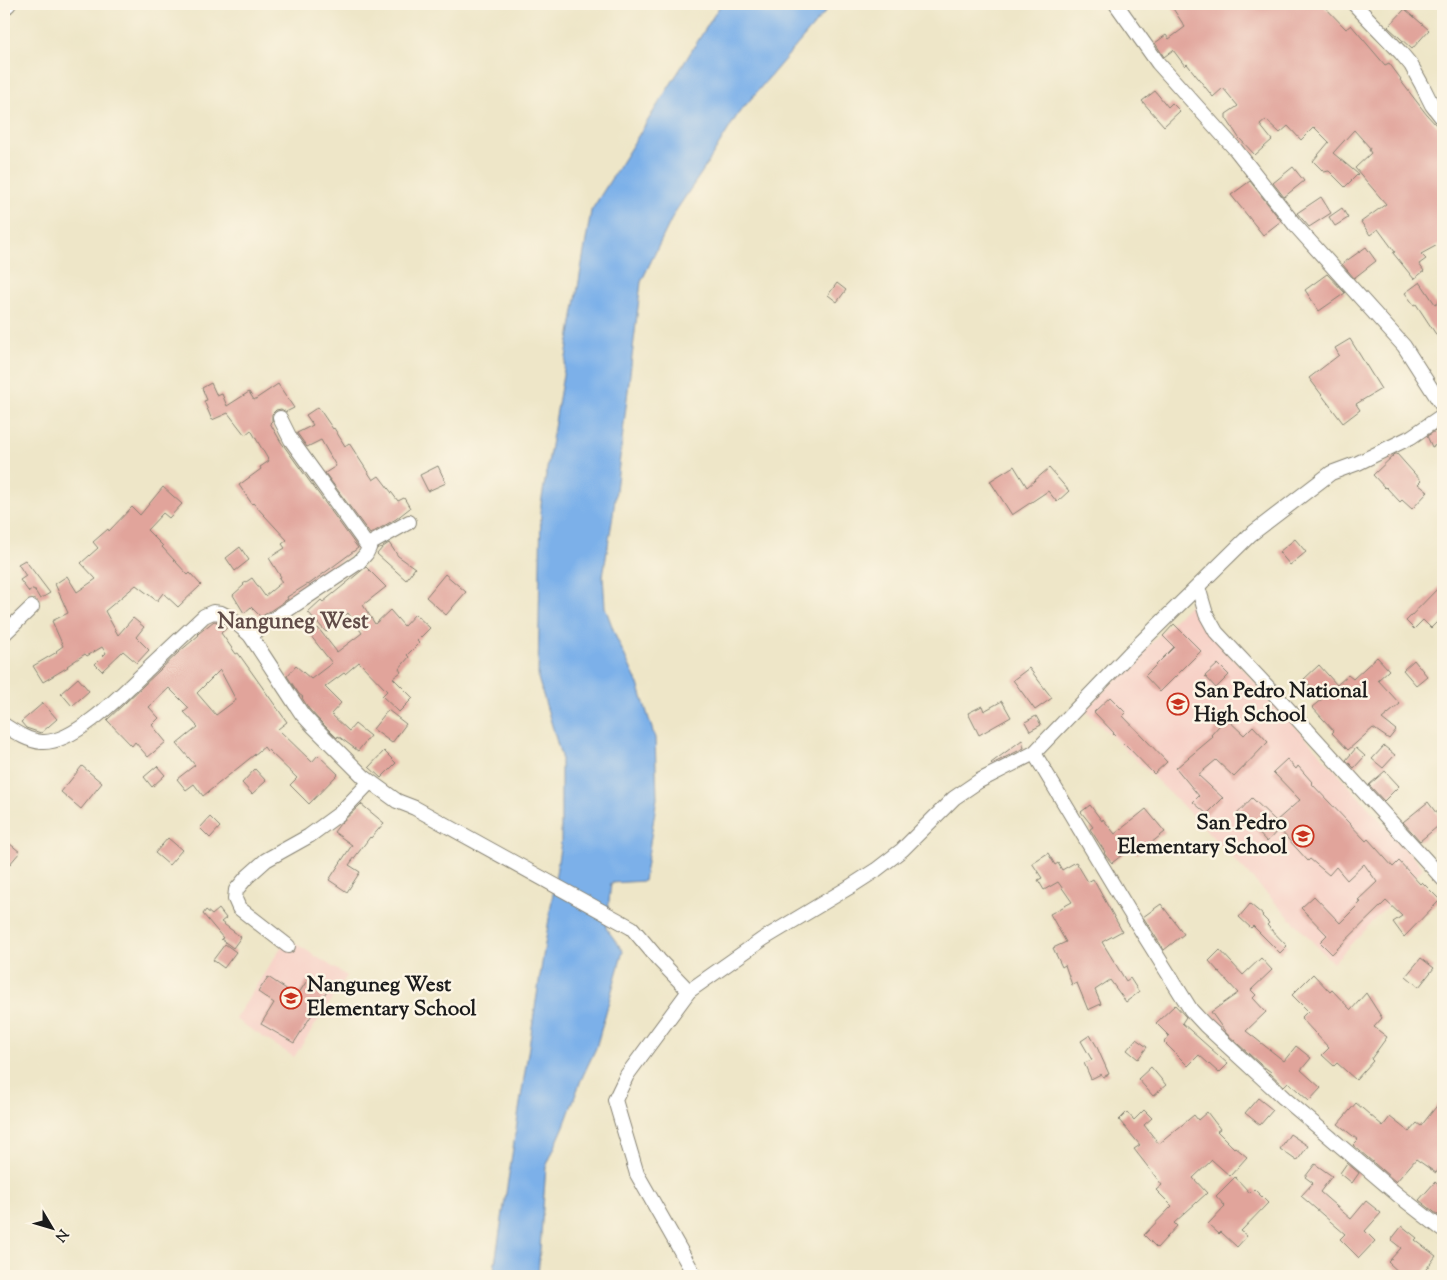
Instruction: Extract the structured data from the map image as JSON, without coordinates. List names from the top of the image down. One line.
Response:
{"districts":["Nanguneg West"],"places":{"school or university":["San Pedro National High School","San Pedro Elementary School","Nanguneg West Elementary School"]},"north":"bottom right"}
